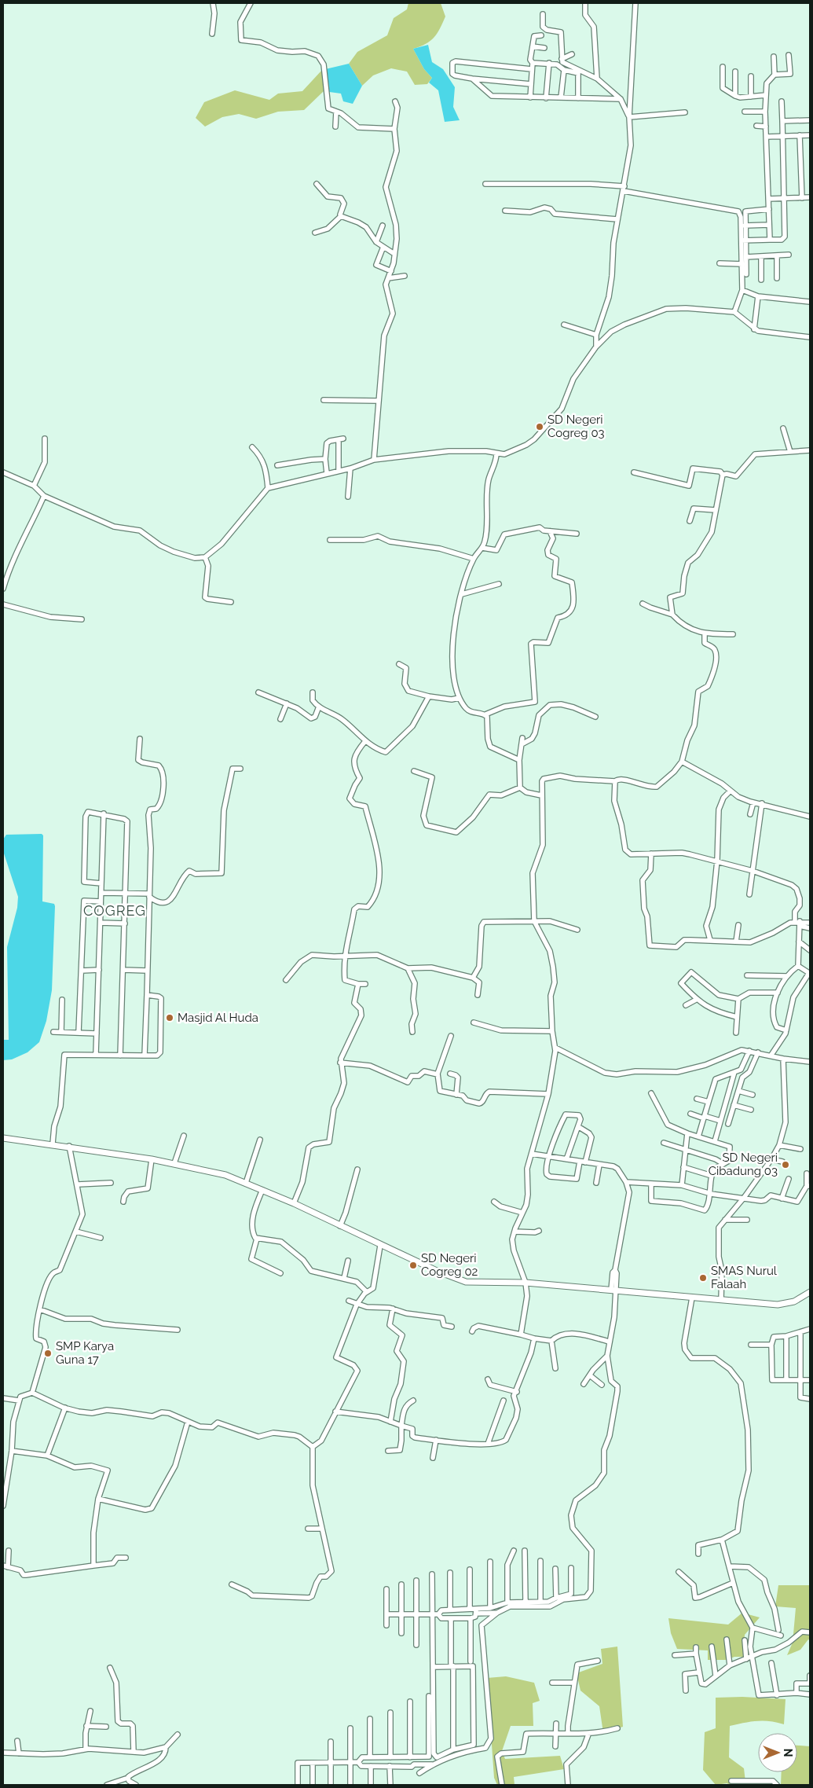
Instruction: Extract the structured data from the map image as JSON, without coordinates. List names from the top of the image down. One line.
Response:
{"districts":["COGREG"],"places":["SD Negeri Cogreg 03","Masjid Al Huda","SD Negeri Cibadung 03","SD Negeri Cogreg 02","SMAS Nurul Falaah","SMP Karya Guna 17"],"north":"right"}
